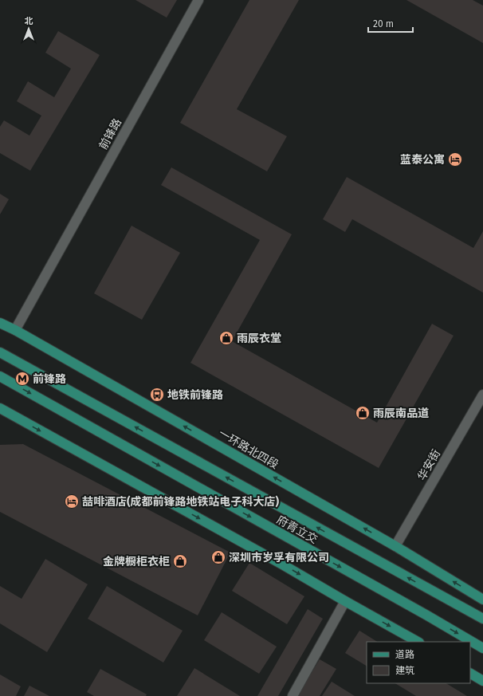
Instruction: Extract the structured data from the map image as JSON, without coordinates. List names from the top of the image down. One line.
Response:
{"streets":{"main road":["一环路北四段","府青立交"],"street":["前锋路","华安街"]},"crossings":[["前锋路","一环路北四段"],["一环路北四段","华安街"]],"places":{"hotel":["蓝泰公寓","喆啡酒店(成都前锋路地铁站电子科大店)"],"shop":["雨辰衣堂","雨辰南品道","深圳市岁孚有限公司","金牌橱柜衣柜"],"metro station":["前锋路"],"bus stop":["地铁前锋路"]},"legend":["道路","建筑"],"scale_bar":"20 m","north":"top"}
